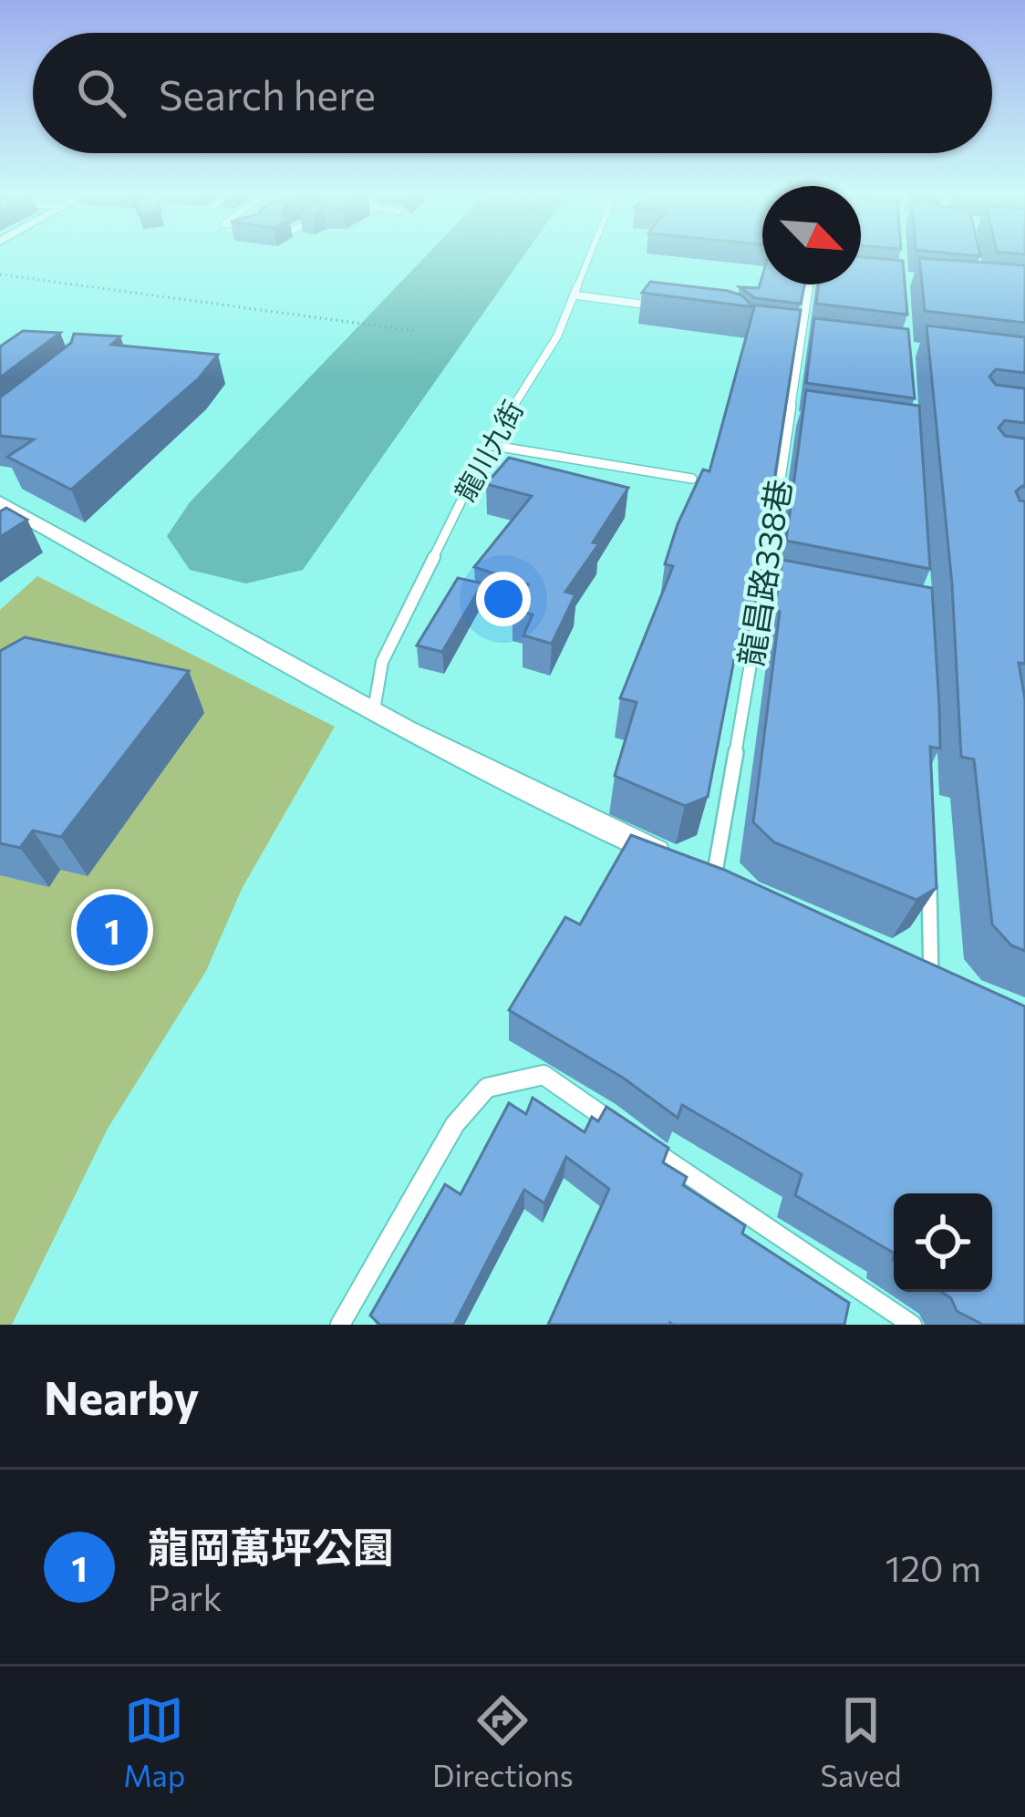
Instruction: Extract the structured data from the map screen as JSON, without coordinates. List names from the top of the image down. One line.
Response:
{"streets":{"lane":["龍川九街","龍昌路338巷"]},"north":"bottom right","page":{"search":"Search here","pins":"1","heading":"Nearby","list":[{"mark":"1","name":"龍岡萬坪公園","note":"Park","value":"120 m"}],"nav":["Map","Directions","Saved"]}}
